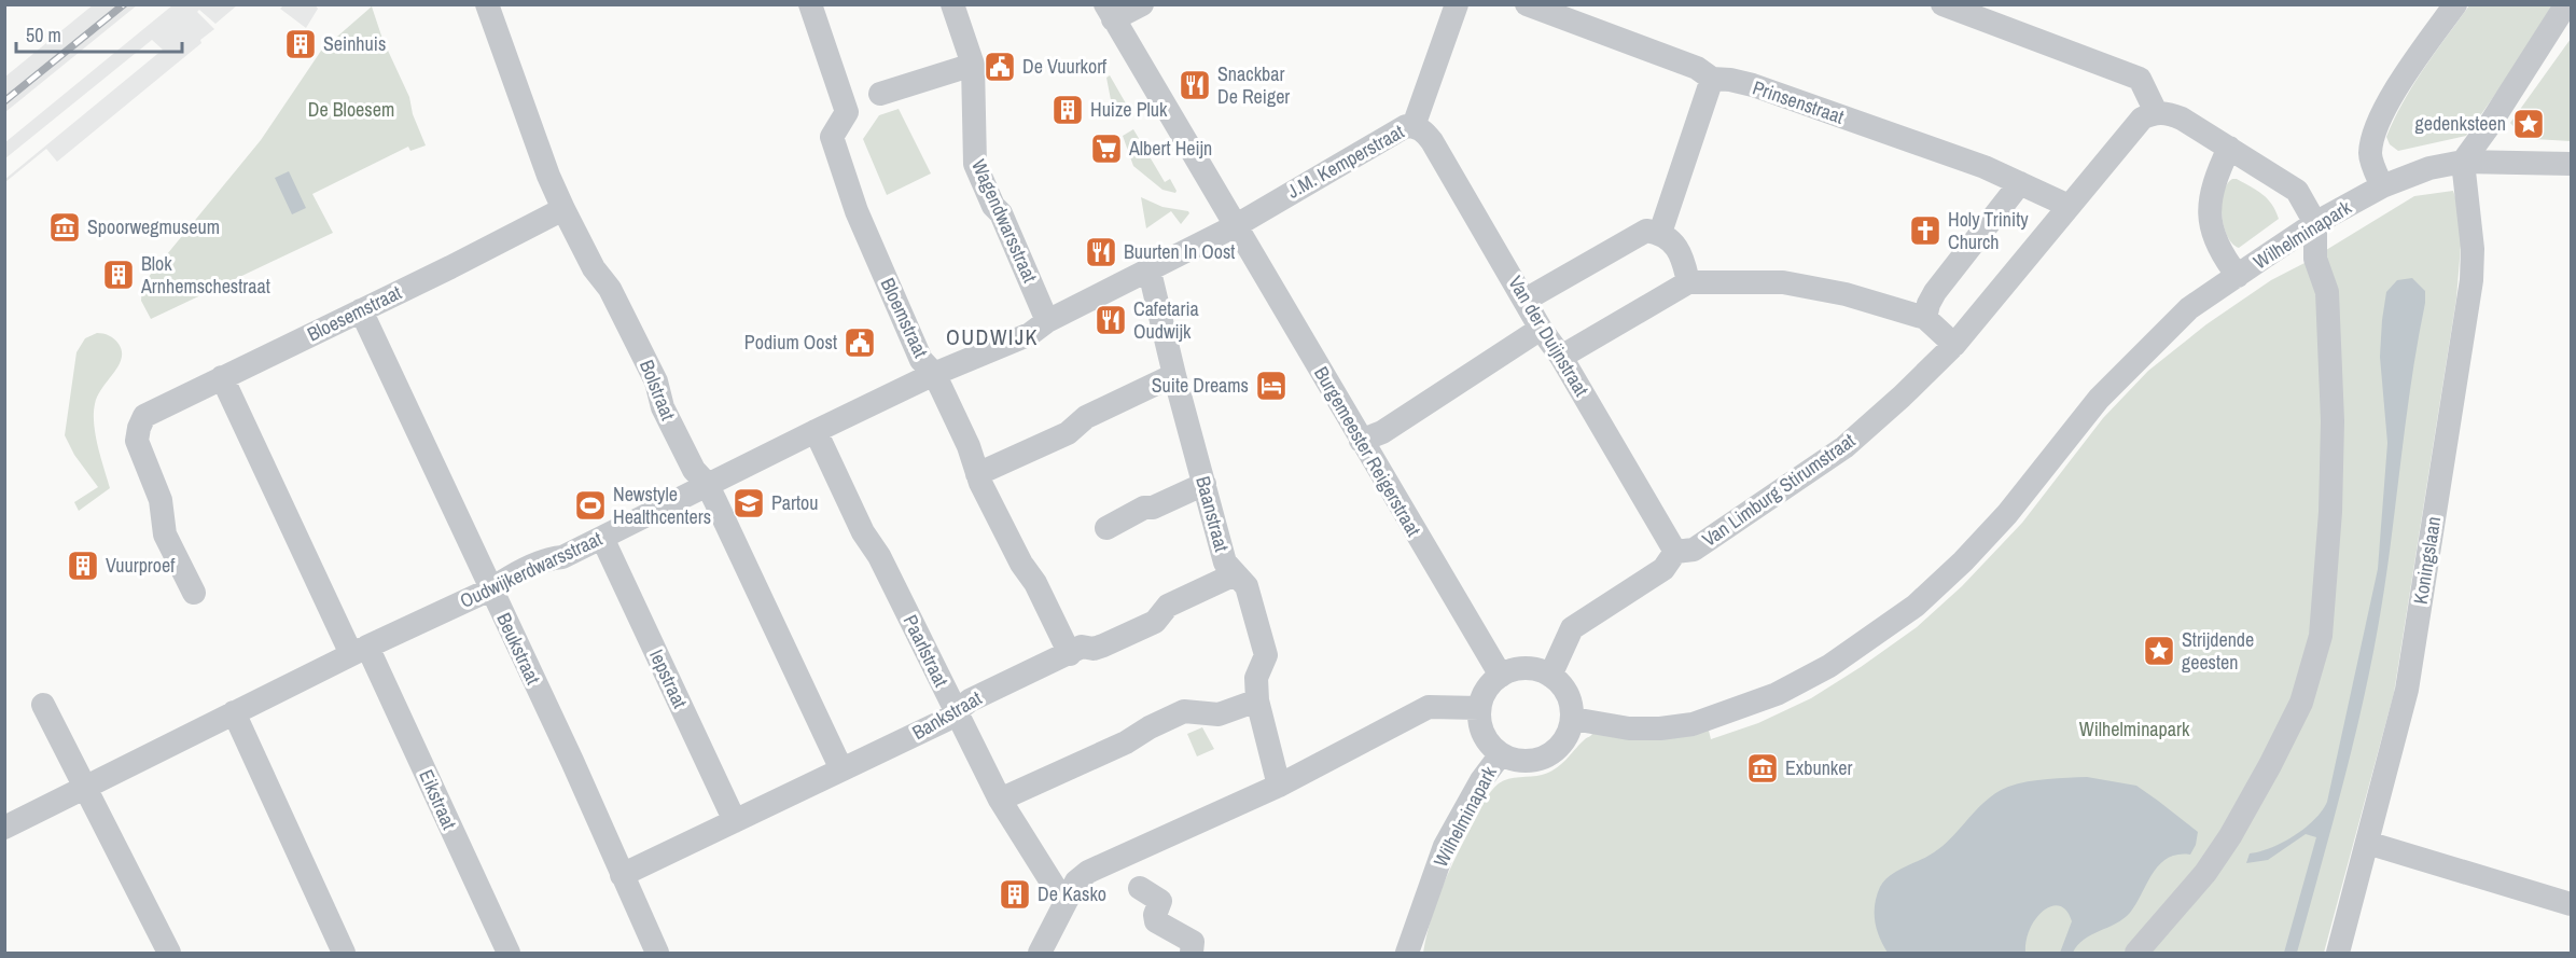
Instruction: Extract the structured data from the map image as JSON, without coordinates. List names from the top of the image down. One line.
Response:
{"streets":{"street":["Prinsenstraat","J.M. Kemperstraat","Wagendwarsstraat","Wilhelminapark","Bloesemstraat","Bloemstraat","Van der Duijnstraat","Bolstraat","Burgemeester Reigerstraat","Van Limburg Stirumstraat","Baanstraat","Koningslaan","Oudwijkerdwarsstraat","Beukstraat","Paarlstraat","Iepstraat","Bankstraat","Eikstraat"]},"crossings":[["Prinsenstraat","Van Limburg Stirumstraat"],["J.M. Kemperstraat","Van der Duijnstraat"],["J.M. Kemperstraat","Burgemeester Reigerstraat"],["Wagendwarsstraat","Oudwijkerdwarsstraat"],["Wilhelminapark","Burgemeester Reigerstraat"],["Wilhelminapark","Van Limburg Stirumstraat"],["Wilhelminapark","Koningslaan"],["Bloesemstraat","Bolstraat"],["Bloesemstraat","Beukstraat"],["Bloesemstraat","Eikstraat"],["Bloemstraat","Oudwijkerdwarsstraat"],["Bloemstraat","Bankstraat"],["Van der Duijnstraat","Van Limburg Stirumstraat"],["Bolstraat","Oudwijkerdwarsstraat"],["Bolstraat","Bankstraat"],["Burgemeester Reigerstraat","Van Limburg Stirumstraat"],["Baanstraat","Oudwijkerdwarsstraat"],["Baanstraat","Bankstraat"],["Oudwijkerdwarsstraat","Beukstraat"],["Oudwijkerdwarsstraat","Paarlstraat"],["Oudwijkerdwarsstraat","Iepstraat"],["Oudwijkerdwarsstraat","Eikstraat"],["Beukstraat","Bankstraat"],["Paarlstraat","Bankstraat"],["Iepstraat","Bankstraat"]],"districts":["OUDWIJK"],"parks":["De Bloesem","Wilhelminapark"],"places":{"building":["Seinhuis","Huize Pluk","Blok Arnhemschestraat","Vuurproef","De Kasko"],"public building":["De Vuurkorf","Podium Oost"],"restaurant":["Snackbar De Reiger","Buurten In Oost","Cafetaria Oudwijk"],"place":["gedenksteen","Strijdende geesten"],"supermarket":["Albert Heijn"],"museum":["Spoorwegmuseum","Exbunker"],"church":["Holy Trinity Church"],"hotel":["Suite Dreams"],"school or university":["Partou"],"sports":["Newstyle Healthcenters"]},"scale_bar":"50 m"}
